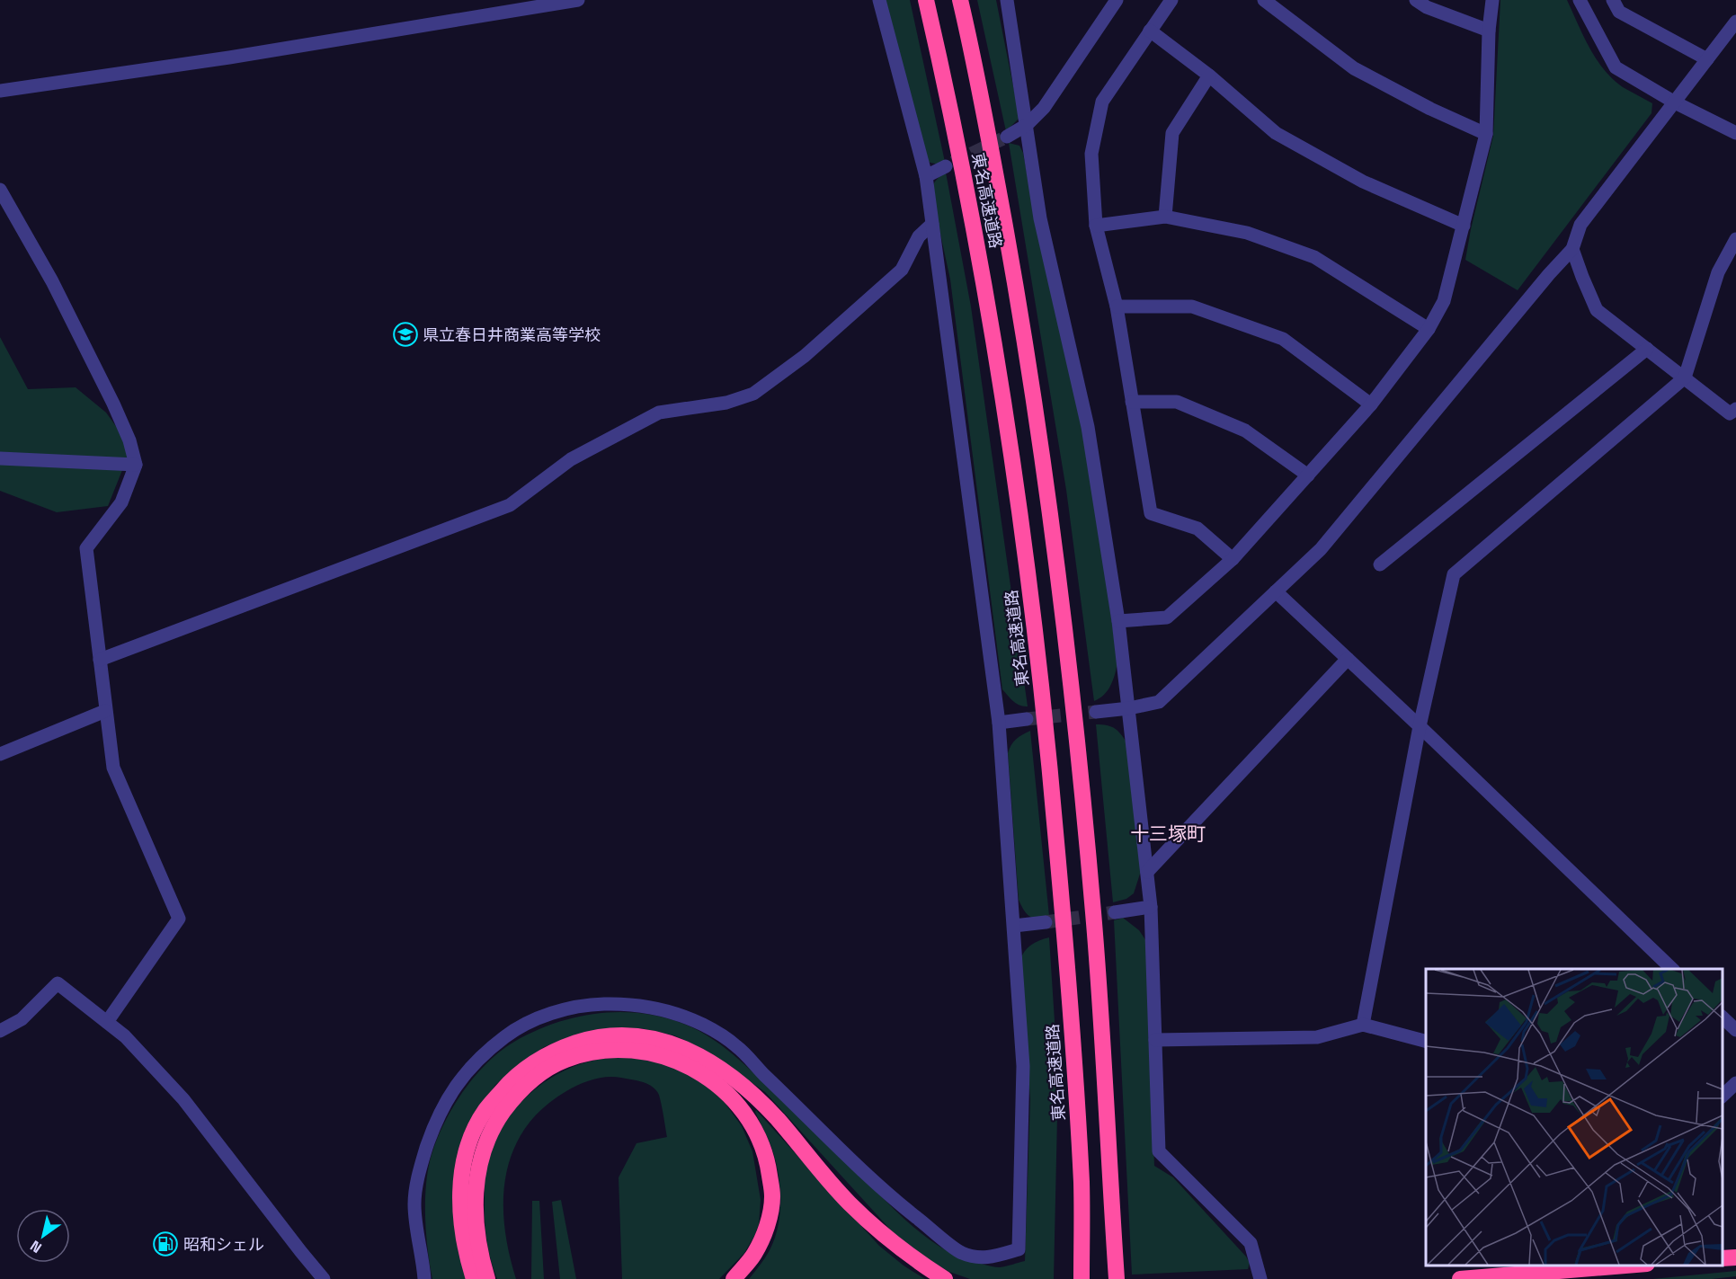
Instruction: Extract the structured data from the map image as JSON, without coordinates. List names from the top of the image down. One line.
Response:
{"streets":{"highway":["東名高速道路"]},"districts":["十三塚町"],"places":{"school or university":["県立春日井商業高等学校"],"fuel station":["昭和シェル"]},"north":"bottom left"}
